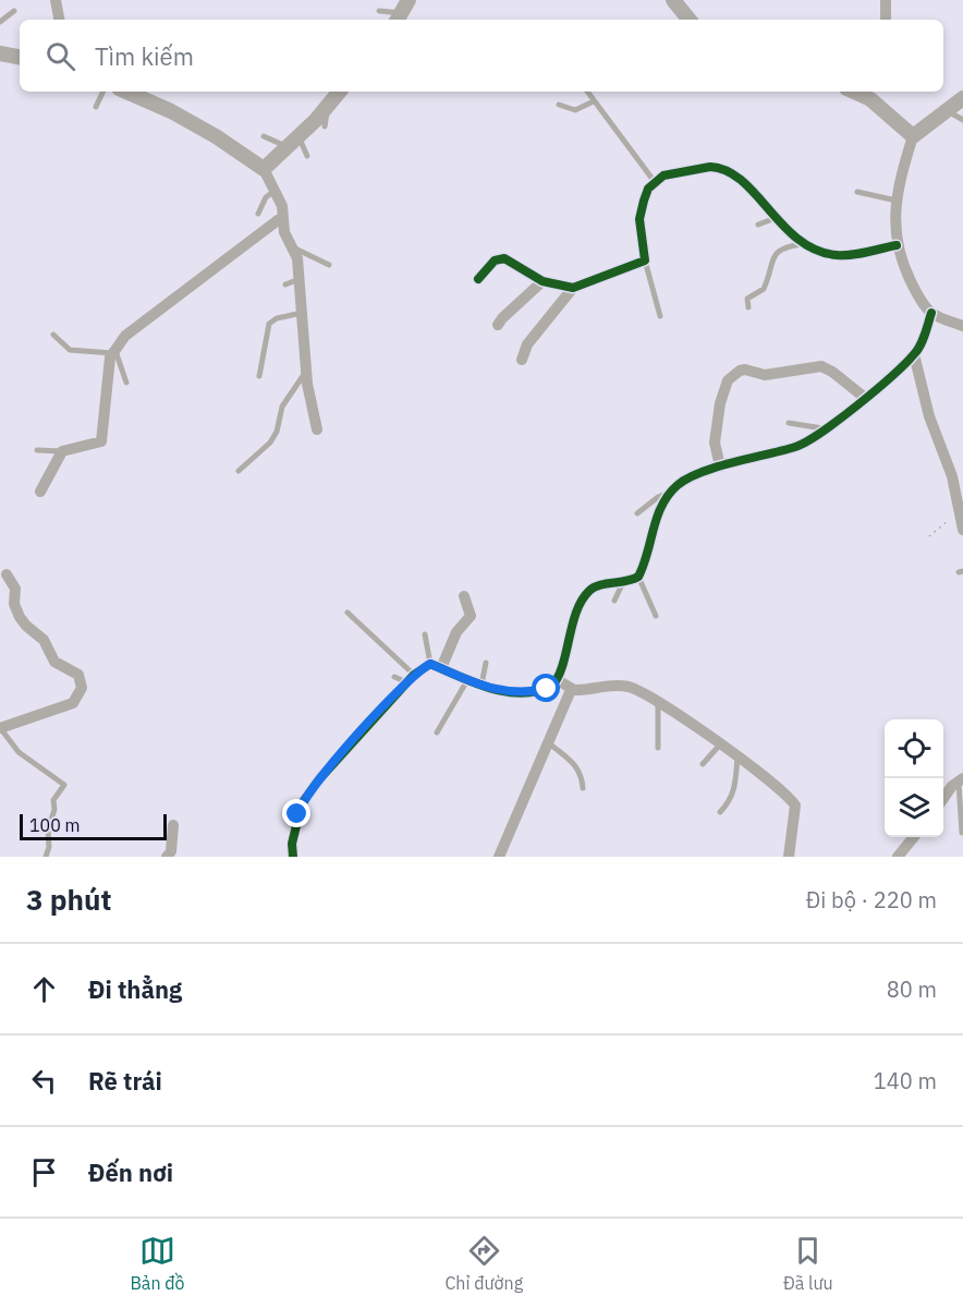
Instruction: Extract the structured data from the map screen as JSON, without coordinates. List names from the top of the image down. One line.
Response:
{"scale_bar":"100 m","page":{"search":"Tìm kiếm","scale":"100 m","heading":["3 phút","Đi bộ · 220 m"],"list":[["Đi thẳng","80 m"],["Rẽ trái","140 m"],"Đến nơi"],"nav":["Bản đồ","Chỉ đường","Đã lưu"]}}
